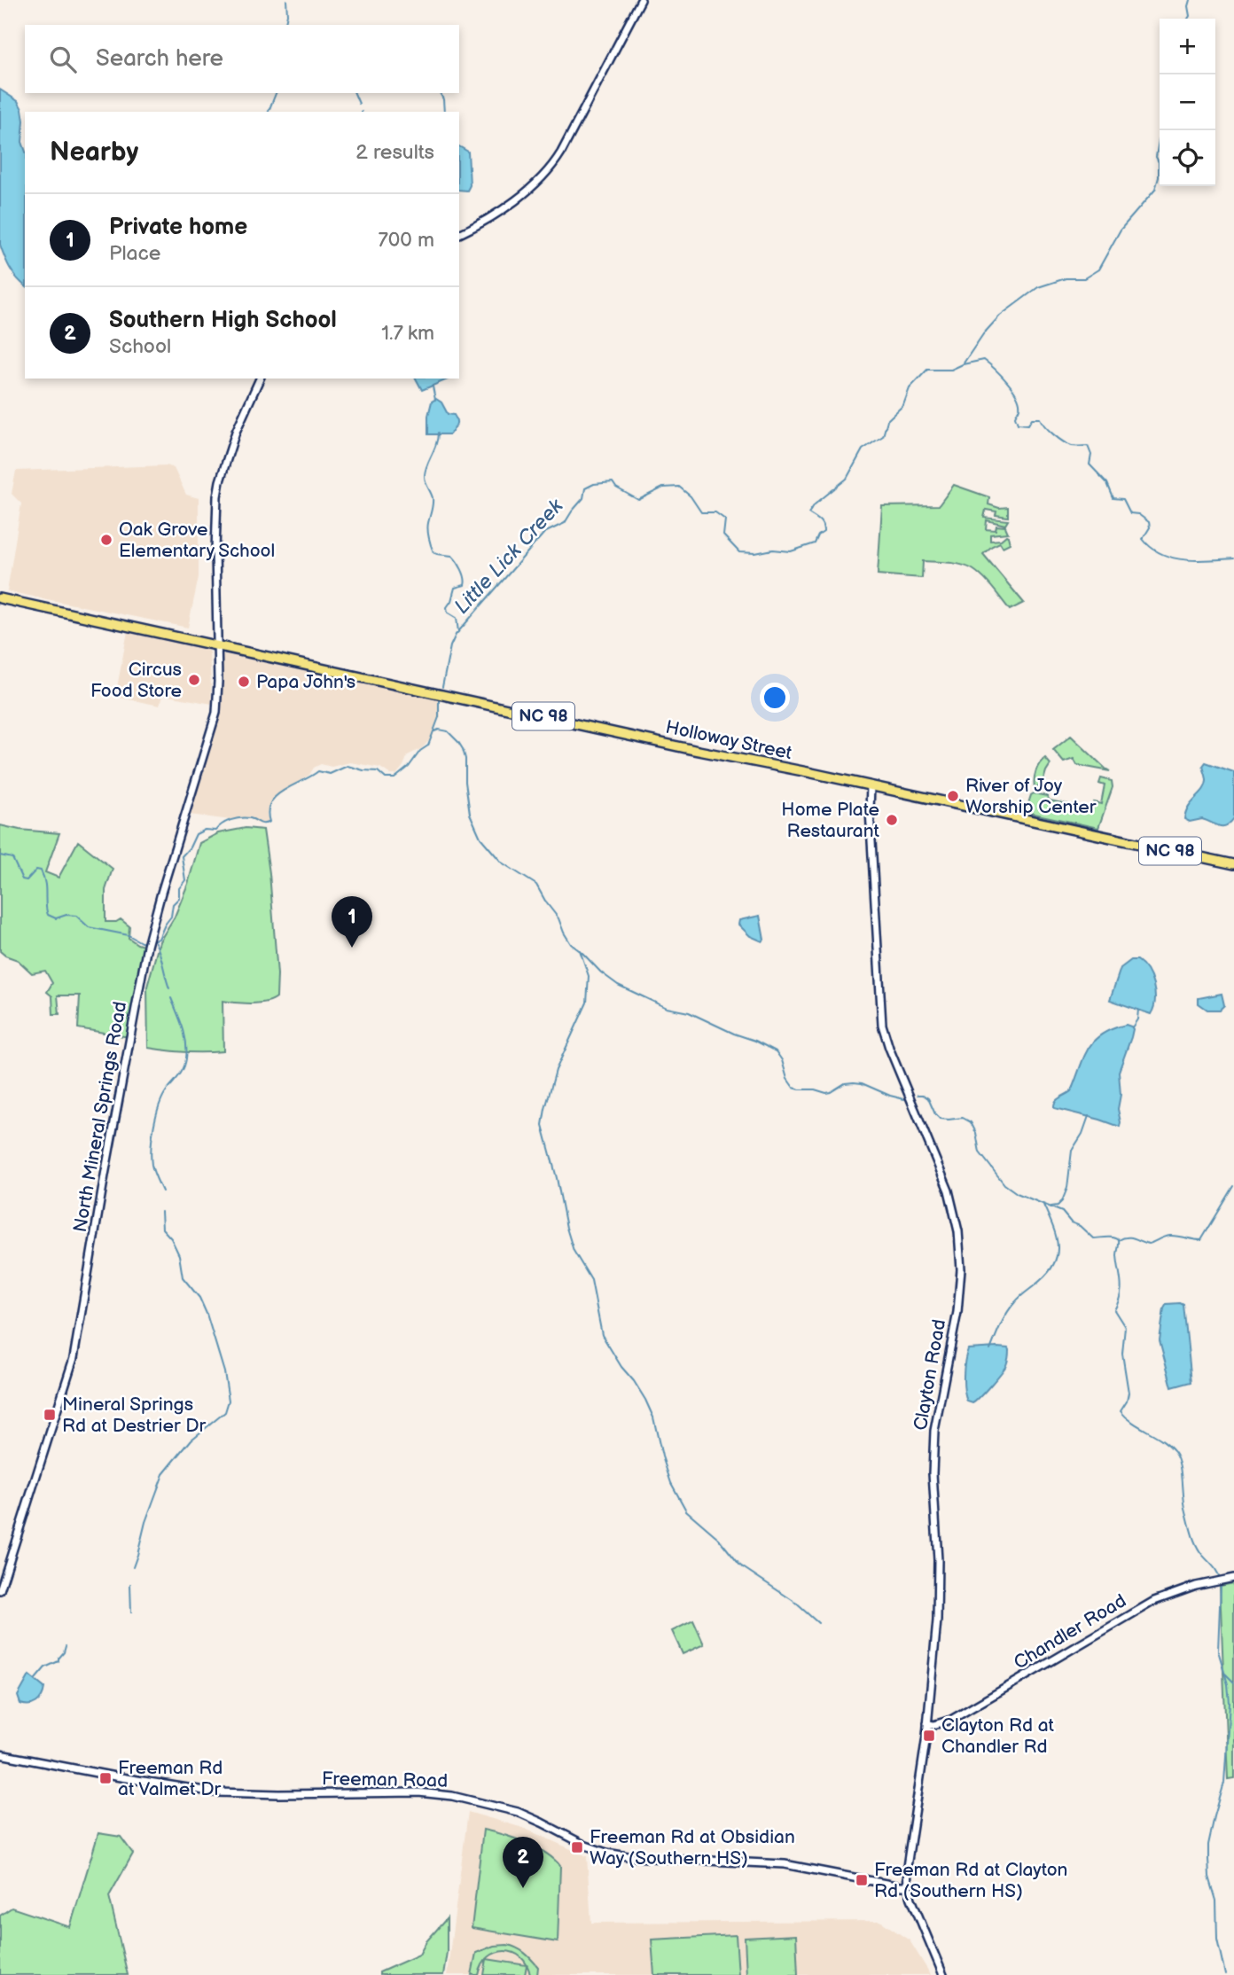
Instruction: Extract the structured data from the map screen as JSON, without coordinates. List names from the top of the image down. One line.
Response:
{"streets":{"highway":["NC 98","Holloway Street"],"street":["North Mineral Springs Road","Clayton Road","Chandler Road","Freeman Road"]},"crossings":[["NC 98","Holloway Street"],["NC 98","North Mineral Springs Road"],["Holloway Street","North Mineral Springs Road"],["Holloway Street","Clayton Road"],["Clayton Road","Chandler Road"],["Clayton Road","Freeman Road"]],"water":["Little Lick Creek"],"places":{"other":["Oak Grove Elementary School","Circus Food Store","Papa John's","River of Joy Worship Center","Home Plate Restaurant"],"transit":["Mineral Springs Rd at Destrier Dr","Clayton Rd at Chandler Rd","Freeman Rd at Valmet Dr","Freeman Rd at Obsidian Way (Southern HS)","Freeman Rd at Clayton Rd (Southern HS)"]},"page":{"map_buttons":["+","−"],"search":"Search here","heading":["Nearby","2 results"],"list":[{"mark":"1","name":"Private home","note":"Place","value":"700 m"},{"mark":"2","name":"Southern High School","note":"School","value":"1.7 km"}],"pins":["1","2"]}}
